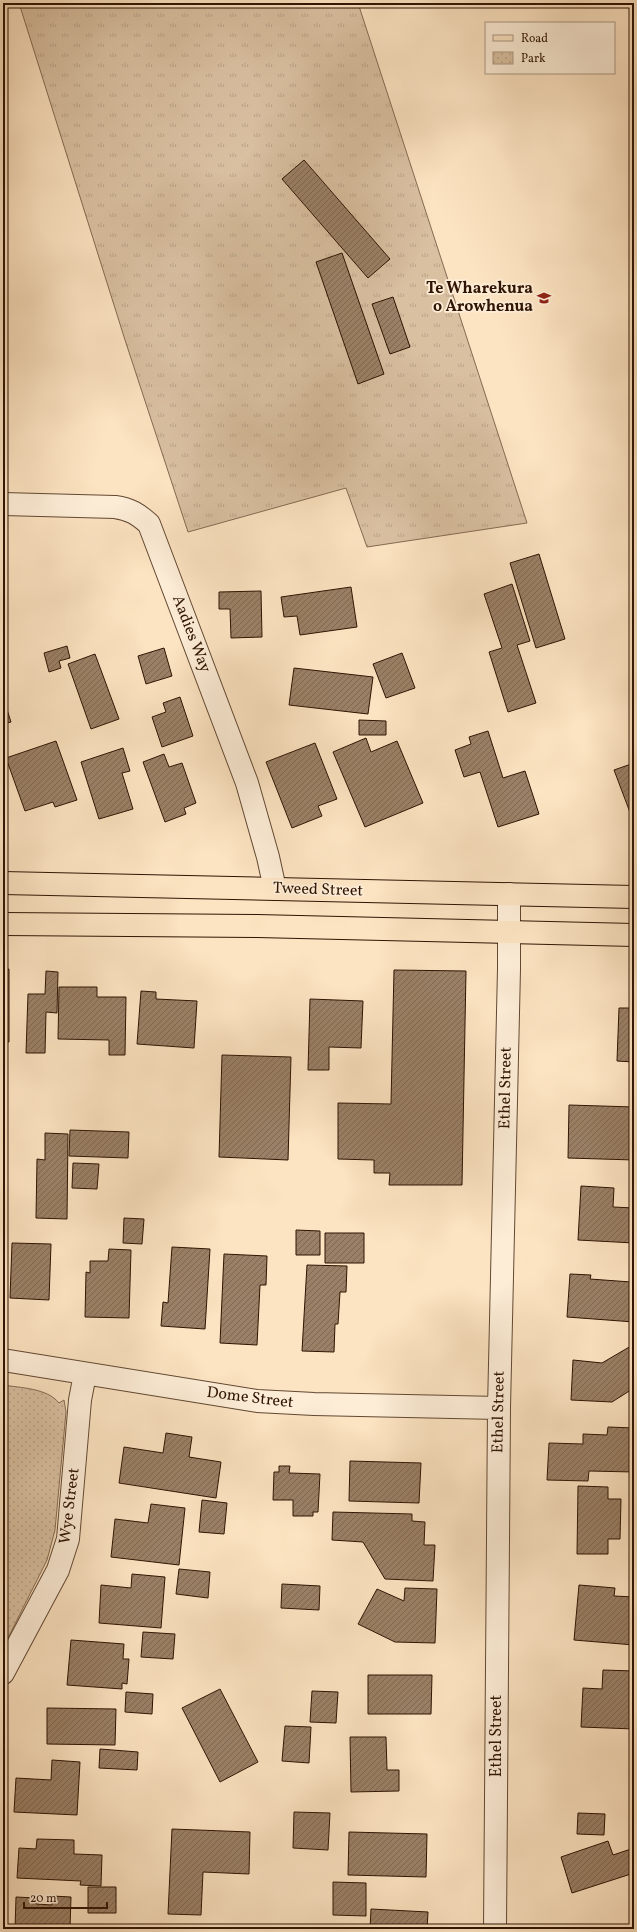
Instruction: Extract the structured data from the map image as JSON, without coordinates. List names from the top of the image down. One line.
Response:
{"streets":{"main road":["Tweed Street"],"street":["Aadies Way","Ethel Street","Dome Street","Wye Street"]},"crossings":[["Aadies Way","Tweed Street"],["Tweed Street","Ethel Street"],["Ethel Street","Dome Street"],["Dome Street","Wye Street"]],"places":{"school or university":["Te Wharekura o Arowhenua"]},"legend":["Road","Park"],"scale_bar":"20 m"}
